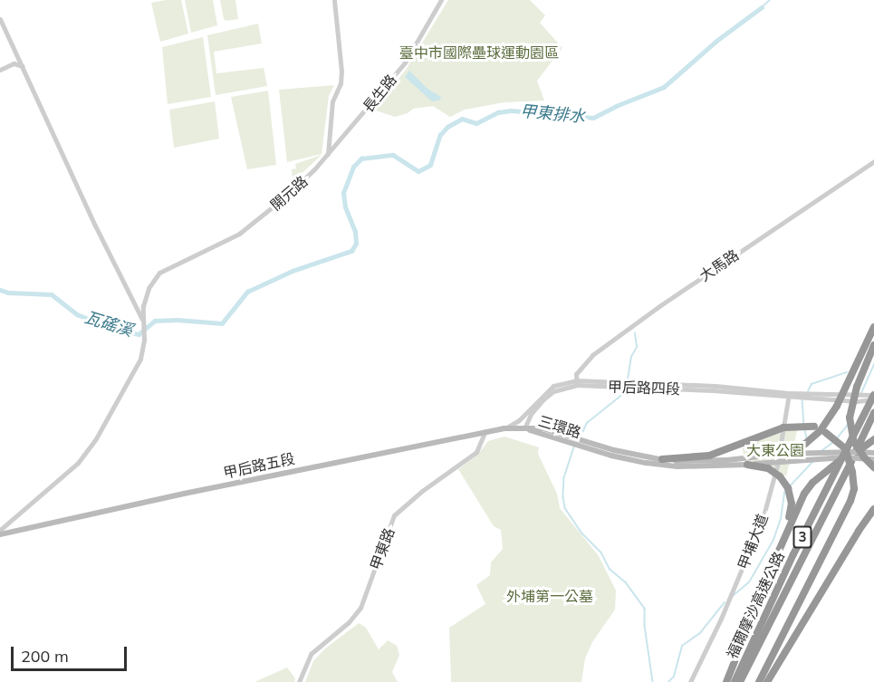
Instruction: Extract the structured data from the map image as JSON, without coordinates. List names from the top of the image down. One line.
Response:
{"streets":{"highway":["3","福爾摩沙高速公路"],"main road":["三環路","甲后路五段"],"street":["長生路","開元路","大馬路","甲后路四段","甲埔大道","甲東路"]},"crossings":[["長生路","開元路"],["大馬路","甲后路四段"],["甲后路四段","三環路"],["甲后路四段","甲后路五段"],["甲后路四段","甲埔大道"],["三環路","甲后路五段"],["甲后路五段","甲東路"]],"water":["甲東排水","瓦磘溪"],"parks":["臺中市國際壘球運動園區","大東公園","外埔第一公墓"],"scale_bar":"200 m"}
